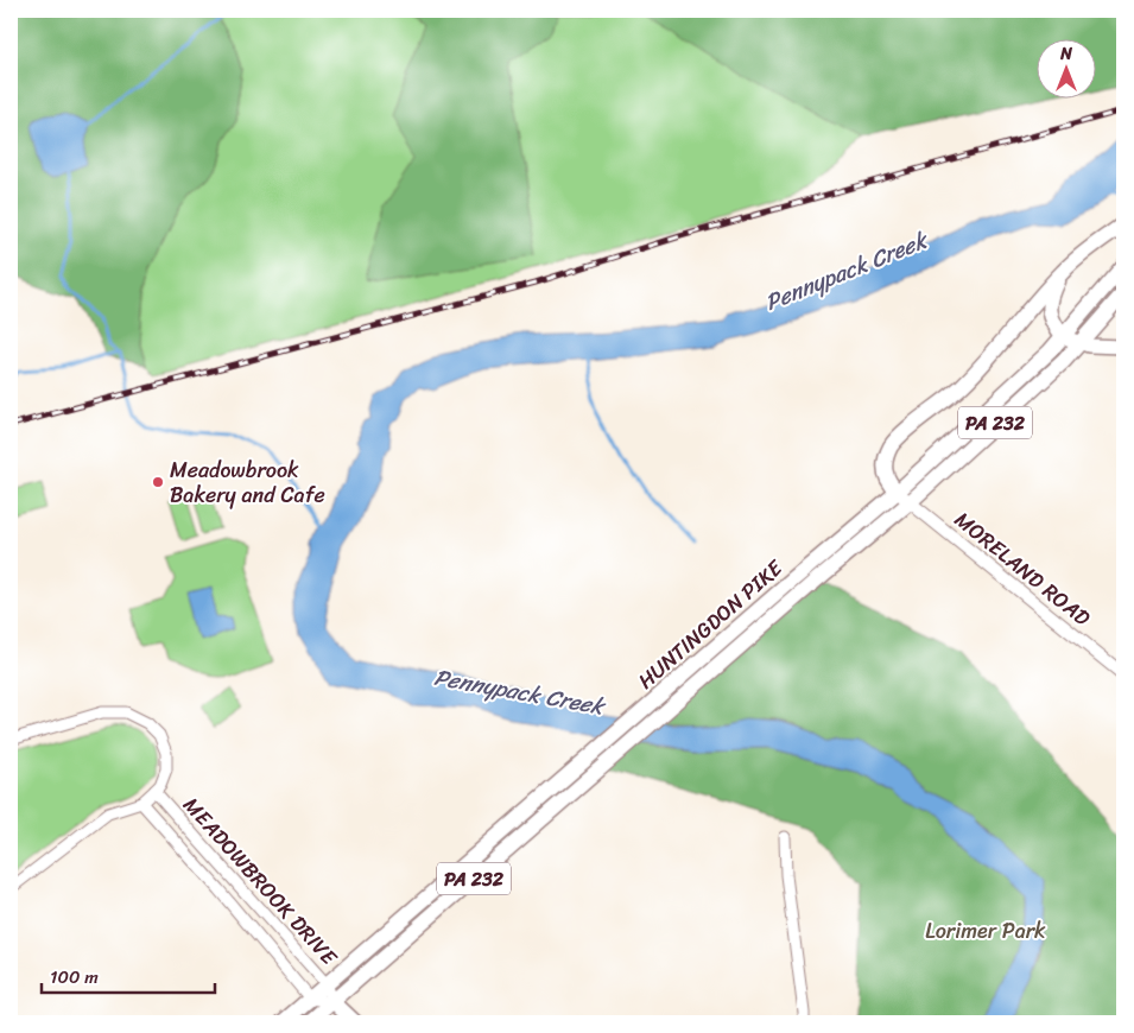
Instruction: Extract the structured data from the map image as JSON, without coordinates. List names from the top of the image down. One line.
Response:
{"streets":{"main road":["PA 232","HUNTINGDON PIKE"],"street":["MORELAND ROAD","MEADOWBROOK DRIVE"]},"crossings":[["MORELAND ROAD","HUNTINGDON PIKE"],["HUNTINGDON PIKE","MEADOWBROOK DRIVE"]],"water":["Pennypack Creek"],"parks":["Lorimer Park"],"places":["Meadowbrook Bakery and Cafe"],"scale_bar":"100 m","north":"top"}
